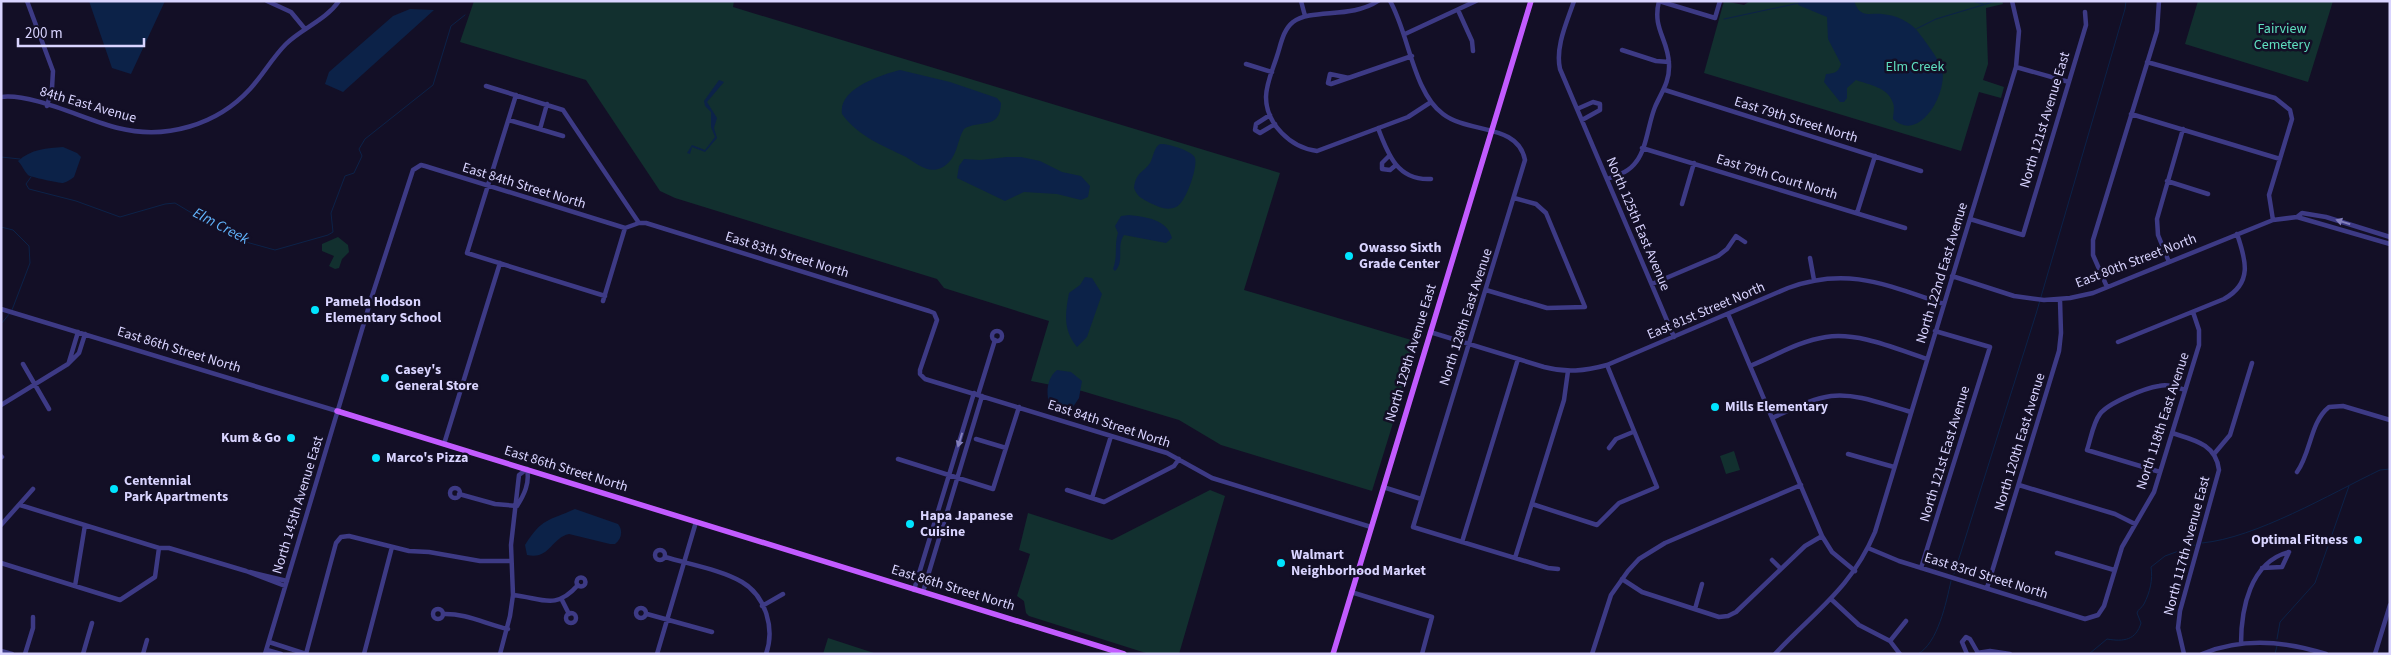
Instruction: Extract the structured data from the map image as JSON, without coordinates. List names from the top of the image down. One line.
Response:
{"streets":{"main road":["East 86th Street North","North 129th Avenue East"],"street":["84th East Avenue","East 79th Street North","North 121st Avenue East","East 79th Court North","East 84th Street North","North 125th East Avenue","East 83th Street North","East 80th Street North","North 122nd East Avenue","East 81st Street North","North 128th East Avenue","North 118th East Avenue","North 120th East Avenue","North 121st East Avenue","North 145th Avenue East","North 117th Avenue East","East 83rd Street North"]},"crossings":[["North 121st Avenue East","North 122nd East Avenue"],["East 84th Street North","East 83th Street North"],["East 84th Street North","North 129th Avenue East"],["East 84th Street North","North 145th Avenue East"],["North 125th East Avenue","East 81st Street North"],["East 80th Street North","North 122nd East Avenue"],["East 80th Street North","North 120th East Avenue"],["North 122nd East Avenue","East 81st Street North"],["North 122nd East Avenue","North 121st East Avenue"],["North 122nd East Avenue","East 83rd Street North"],["East 81st Street North","North 128th East Avenue"],["East 81st Street North","North 129th Avenue East"],["North 128th East Avenue","North 129th Avenue East"],["East 86th Street North","North 145th Avenue East"],["North 118th East Avenue","East 83rd Street North"],["North 120th East Avenue","East 83rd Street North"],["North 121st East Avenue","East 83rd Street North"]],"water":["Elm Creek"],"parks":["Fairview Cemetery","Elm Creek"],"places":["Owasso Sixth Grade Center","Pamela Hodson Elementary School","Casey's General Store","Mills Elementary","Kum & Go","Marco's Pizza","Centennial Park Apartments","Hapa Japanese Cuisine","Optimal Fitness","Walmart Neighborhood Market"],"scale_bar":"200 m"}
